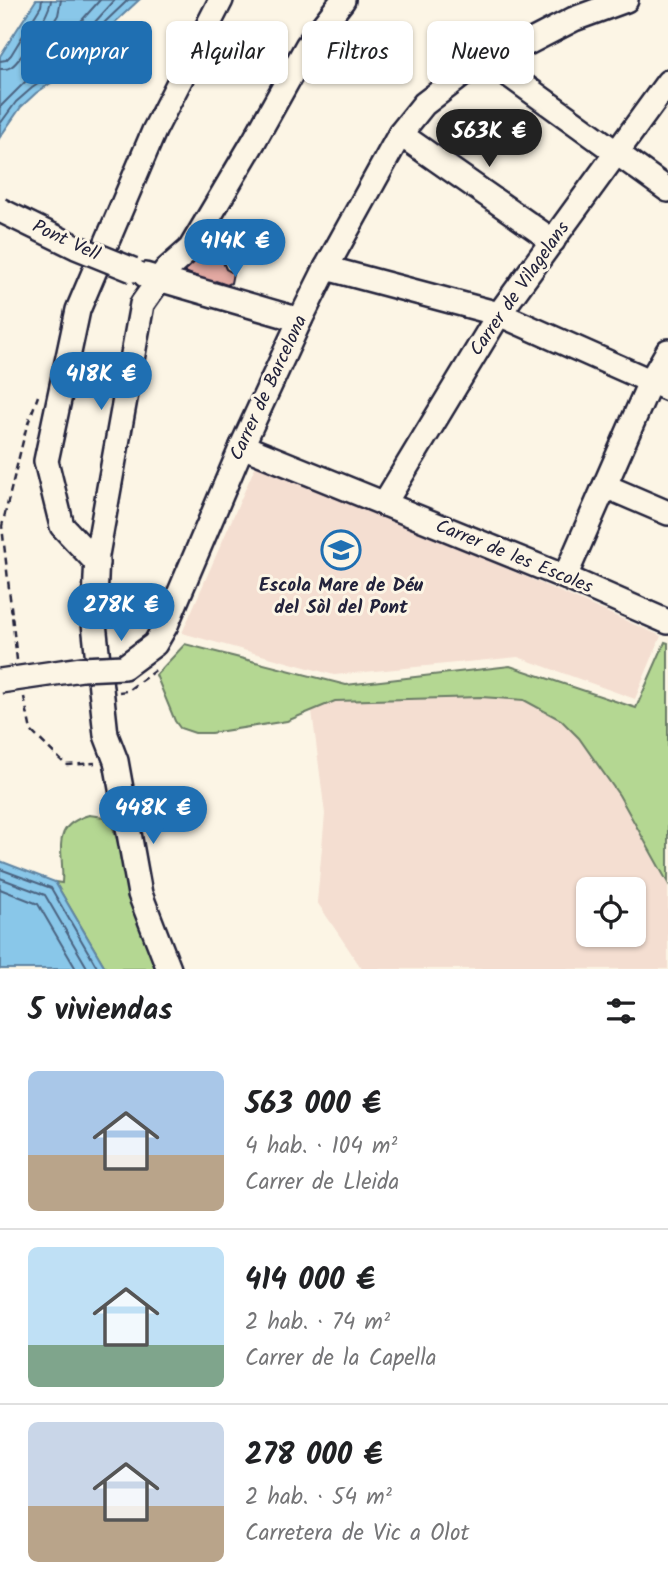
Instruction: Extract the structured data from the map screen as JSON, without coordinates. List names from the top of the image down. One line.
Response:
{"streets":{"street":["Pont Vell","Carrer de Vilagelans","Carrer de Barcelona","Carrer de les Escoles"]},"crossings":[["Pont Vell","Carrer de Barcelona"],["Carrer de Vilagelans","Carrer de les Escoles"],["Carrer de Barcelona","Carrer de les Escoles"]],"places":{"school or university":["Escola Mare de Déu del Sòl del Pont"]},"page":{"chip":["Comprar","Alquilar","Filtros","Nuevo"],"price":["563K €","414K €","418K €","278K €","448K €"],"heading":"5 viviendas","list":[{"name":"563 000 €","note":"4 hab. · 104 m² · Carrer de Lleida"},{"name":"414 000 €","note":"2 hab. · 74 m² · Carrer de la Capella"},{"name":"278 000 €","note":"2 hab. · 54 m² · Carretera de Vic a Olot"}]}}
